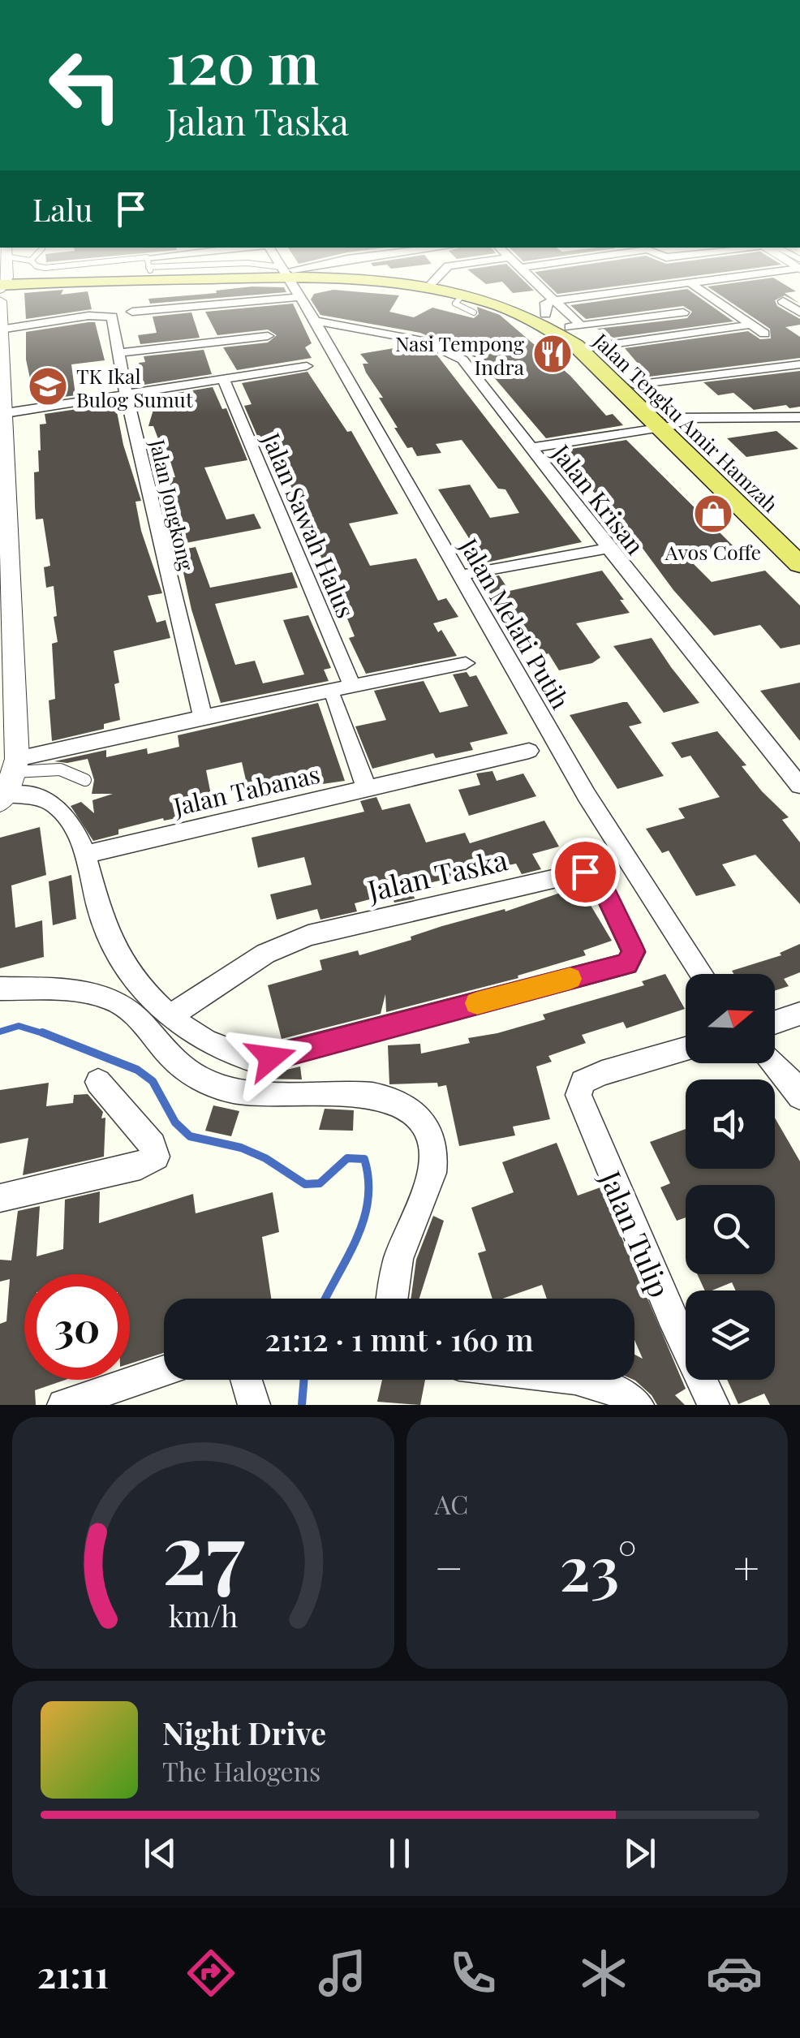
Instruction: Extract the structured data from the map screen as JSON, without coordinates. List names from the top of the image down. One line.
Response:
{"streets":{"main road":["Jalan Tengku Amir Hamzah"],"street":["Jalan Krisan","Jalan Jongkong","Jalan Sawah Halus","Jalan Melati Putih","Jalan Tabanas","Jalan Taska","Jalan Tulip"]},"crossings":[["Jalan Krisan","Jalan Melati Putih"]],"places":{"restaurant":["Nasi Tempong Indra"],"school or university":["TK Ikal Bulog Sumut"],"shop":["Avos Coffe"]},"north":"right","page":{"turn":["120 m","Jalan Taska"],"then":"Lalu","limit":"30","trip":"21:12 · 1 mnt · 160 m","tile":"AC","heat":["−","23°","+"],"song":["Night Drive","The Halogens"],"tabs":"21:11","gauge":["27","km/h"]}}
